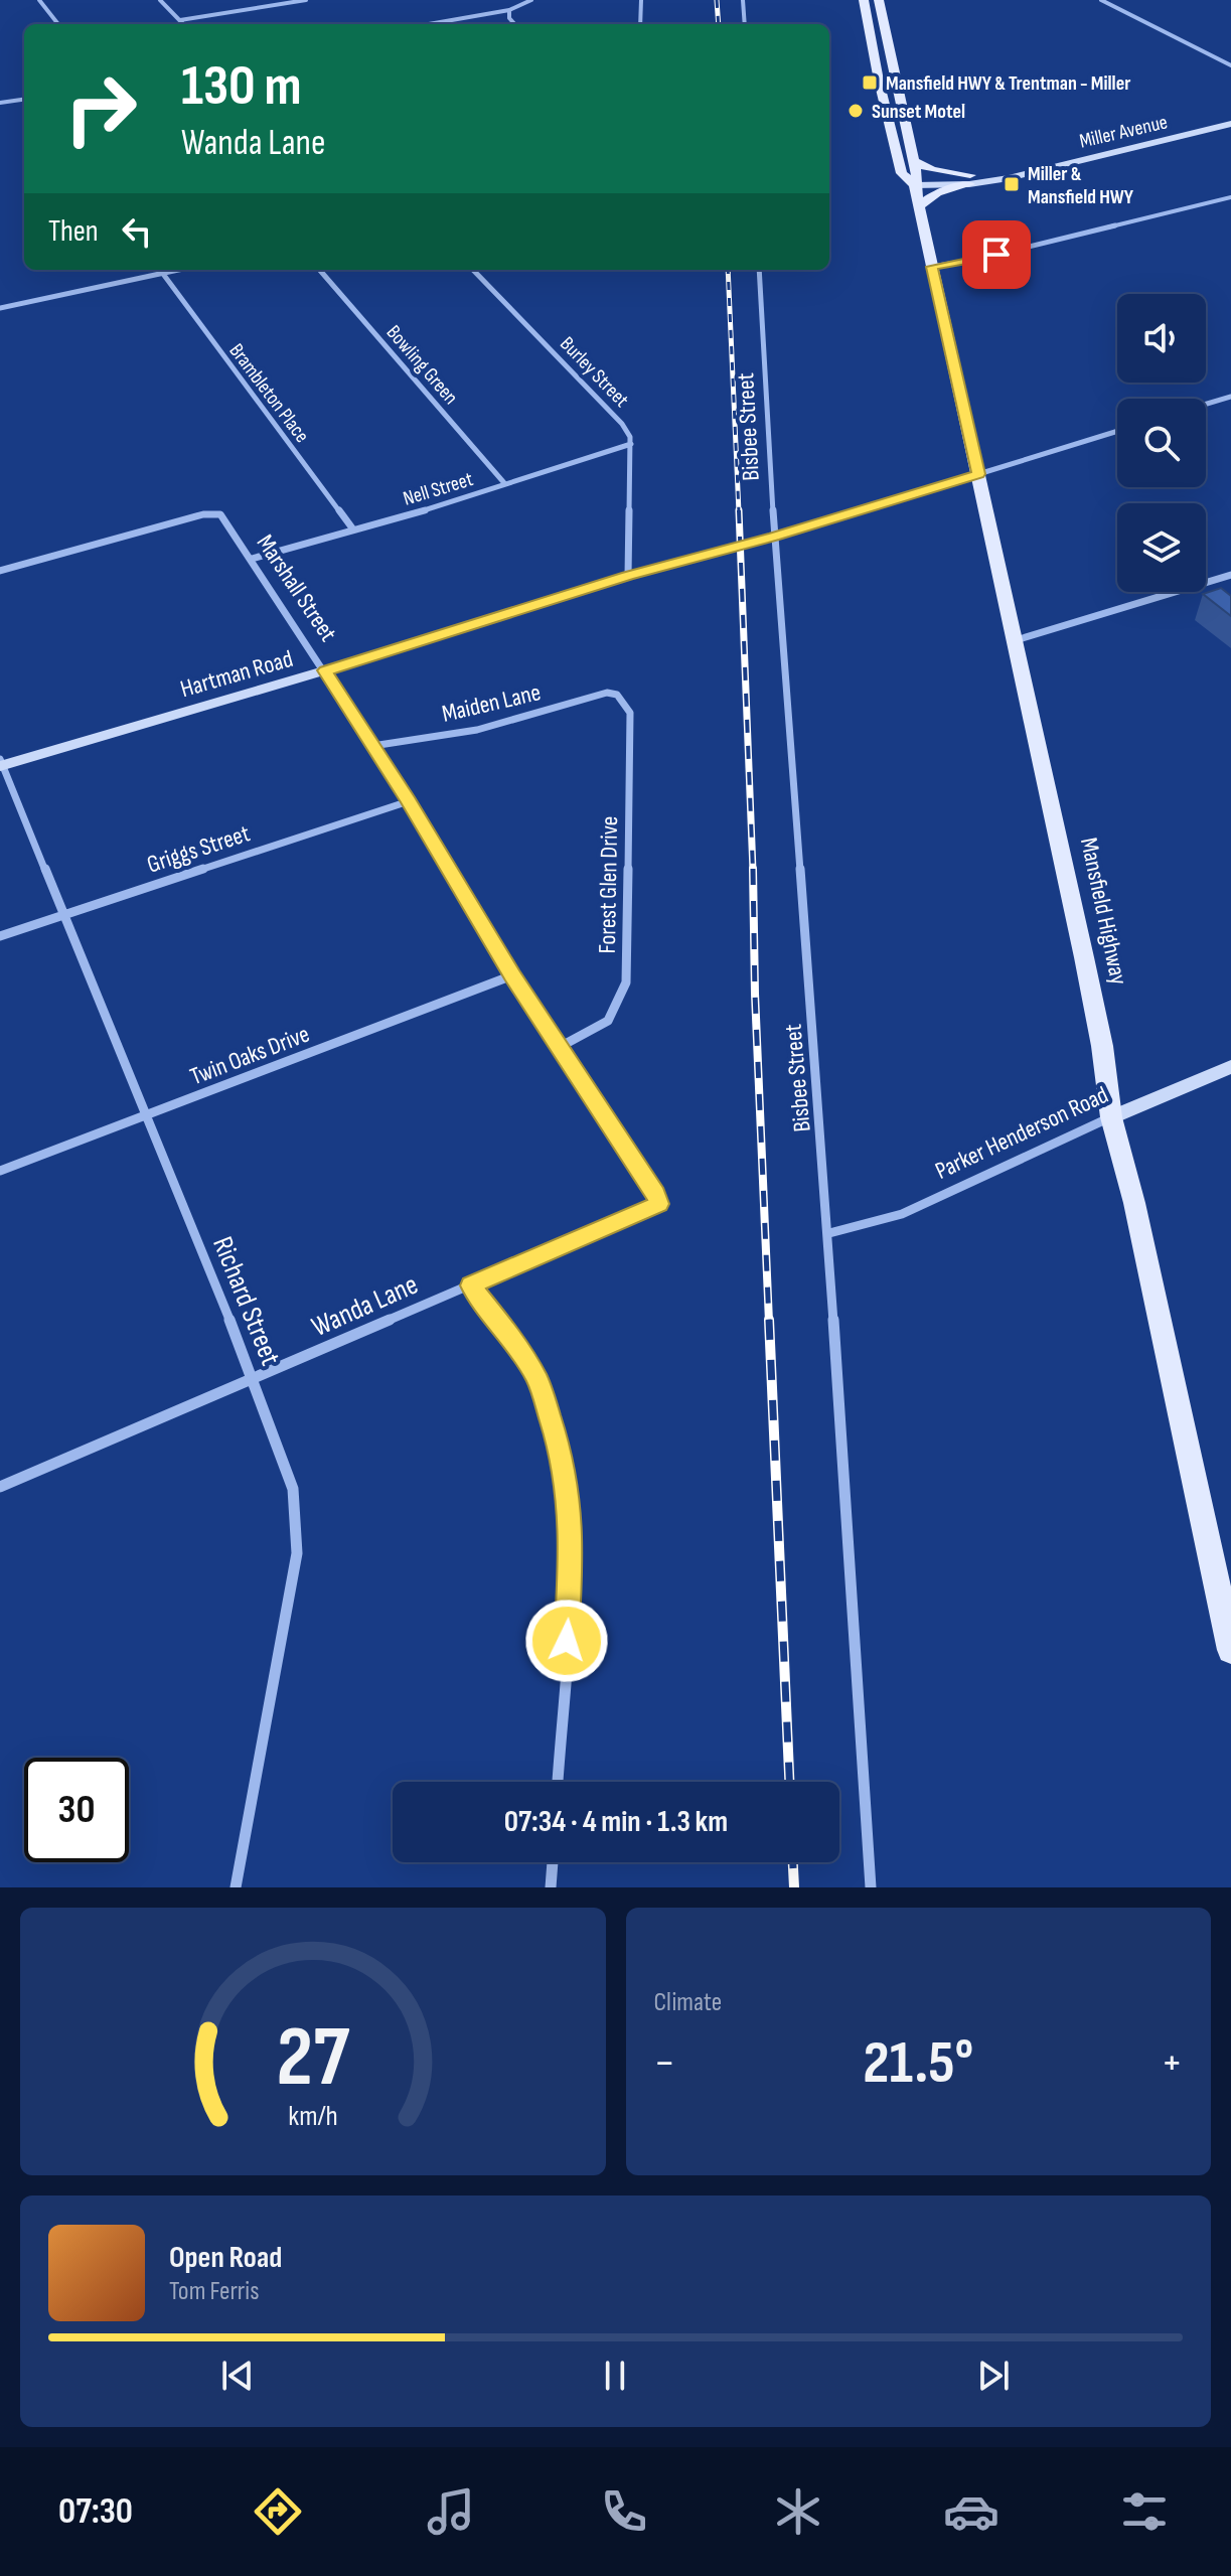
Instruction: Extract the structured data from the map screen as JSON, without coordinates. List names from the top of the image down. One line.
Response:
{"streets":{"main road":["Mansfield Highway"],"street":["Miller Avenue","Bowling Green","Burley Street","Brambleton Place","Bisbee Street","Nell Street","Marshall Street","Hartman Road","Maiden Lane","Griggs Street","Forest Glen Drive","Twin Oaks Drive","Parker Henderson Road","Richard Street","Wanda Lane"]},"crossings":[["Miller Avenue","Mansfield Highway"],["Bowling Green","Nell Street"],["Burley Street","Nell Street"],["Burley Street","Hartman Road"],["Brambleton Place","Nell Street"],["Bisbee Street","Hartman Road"],["Bisbee Street","Parker Henderson Road"],["Nell Street","Marshall Street"],["Marshall Street","Hartman Road"],["Marshall Street","Maiden Lane"],["Marshall Street","Griggs Street"],["Marshall Street","Forest Glen Drive"],["Marshall Street","Twin Oaks Drive"],["Marshall Street","Wanda Lane"],["Hartman Road","Mansfield Highway"],["Hartman Road","Richard Street"],["Maiden Lane","Forest Glen Drive"],["Griggs Street","Richard Street"],["Mansfield Highway","Parker Henderson Road"],["Twin Oaks Drive","Richard Street"],["Richard Street","Wanda Lane"]],"places":{"transit":["Mansfield HWY & Trentman - Miller","Miller & Mansfield HWY"],"other":["Sunset Motel"]},"page":{"turn":["130 m","Wanda Lane"],"then":"Then","limit":"30","trip":"07:34 · 4 min · 1.3 km","tile":"Climate","heat":["−","21.5°","+"],"song":["Open Road","Tom Ferris"],"tabs":"07:30","gauge":["27","km/h"]}}
